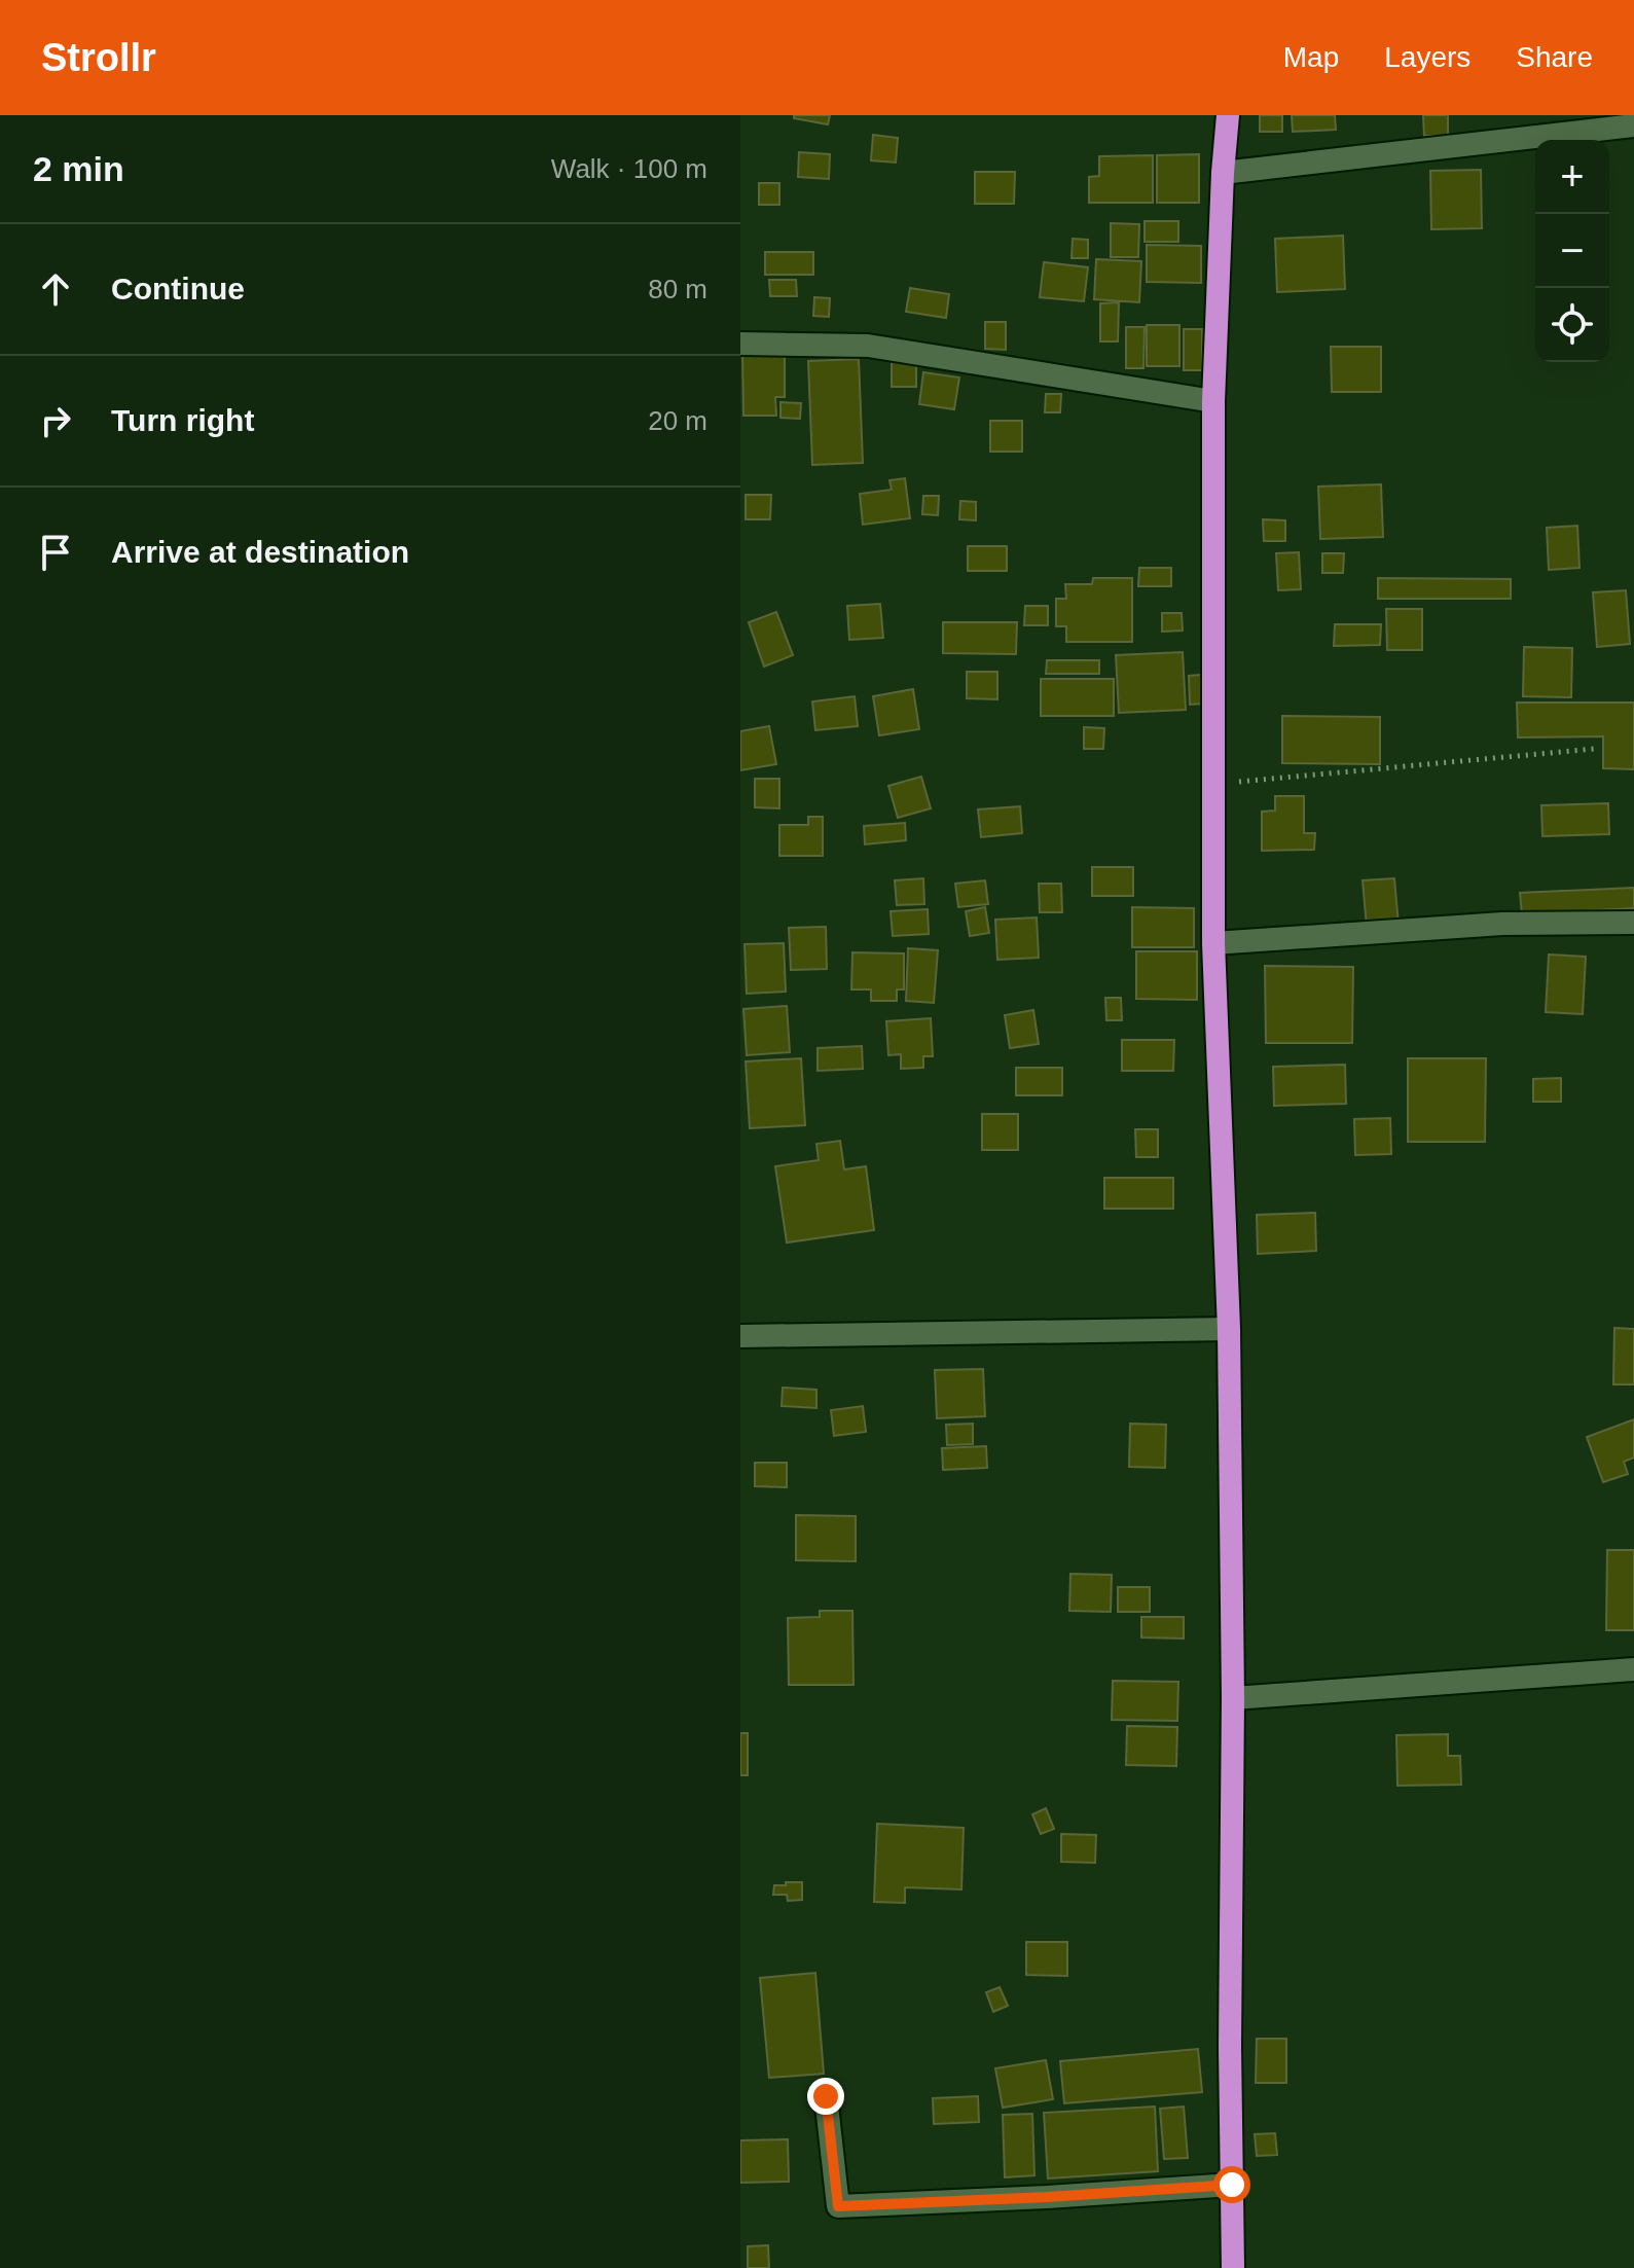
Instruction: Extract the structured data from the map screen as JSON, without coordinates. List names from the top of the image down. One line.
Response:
{"page":{"header":"Strollr","nav":["Map","Layers","Share"],"heading":["2 min","Walk · 100 m"],"map_buttons":["+","−"],"list":[["Continue","80 m"],["Turn right","20 m"],"Arrive at destination"]}}
